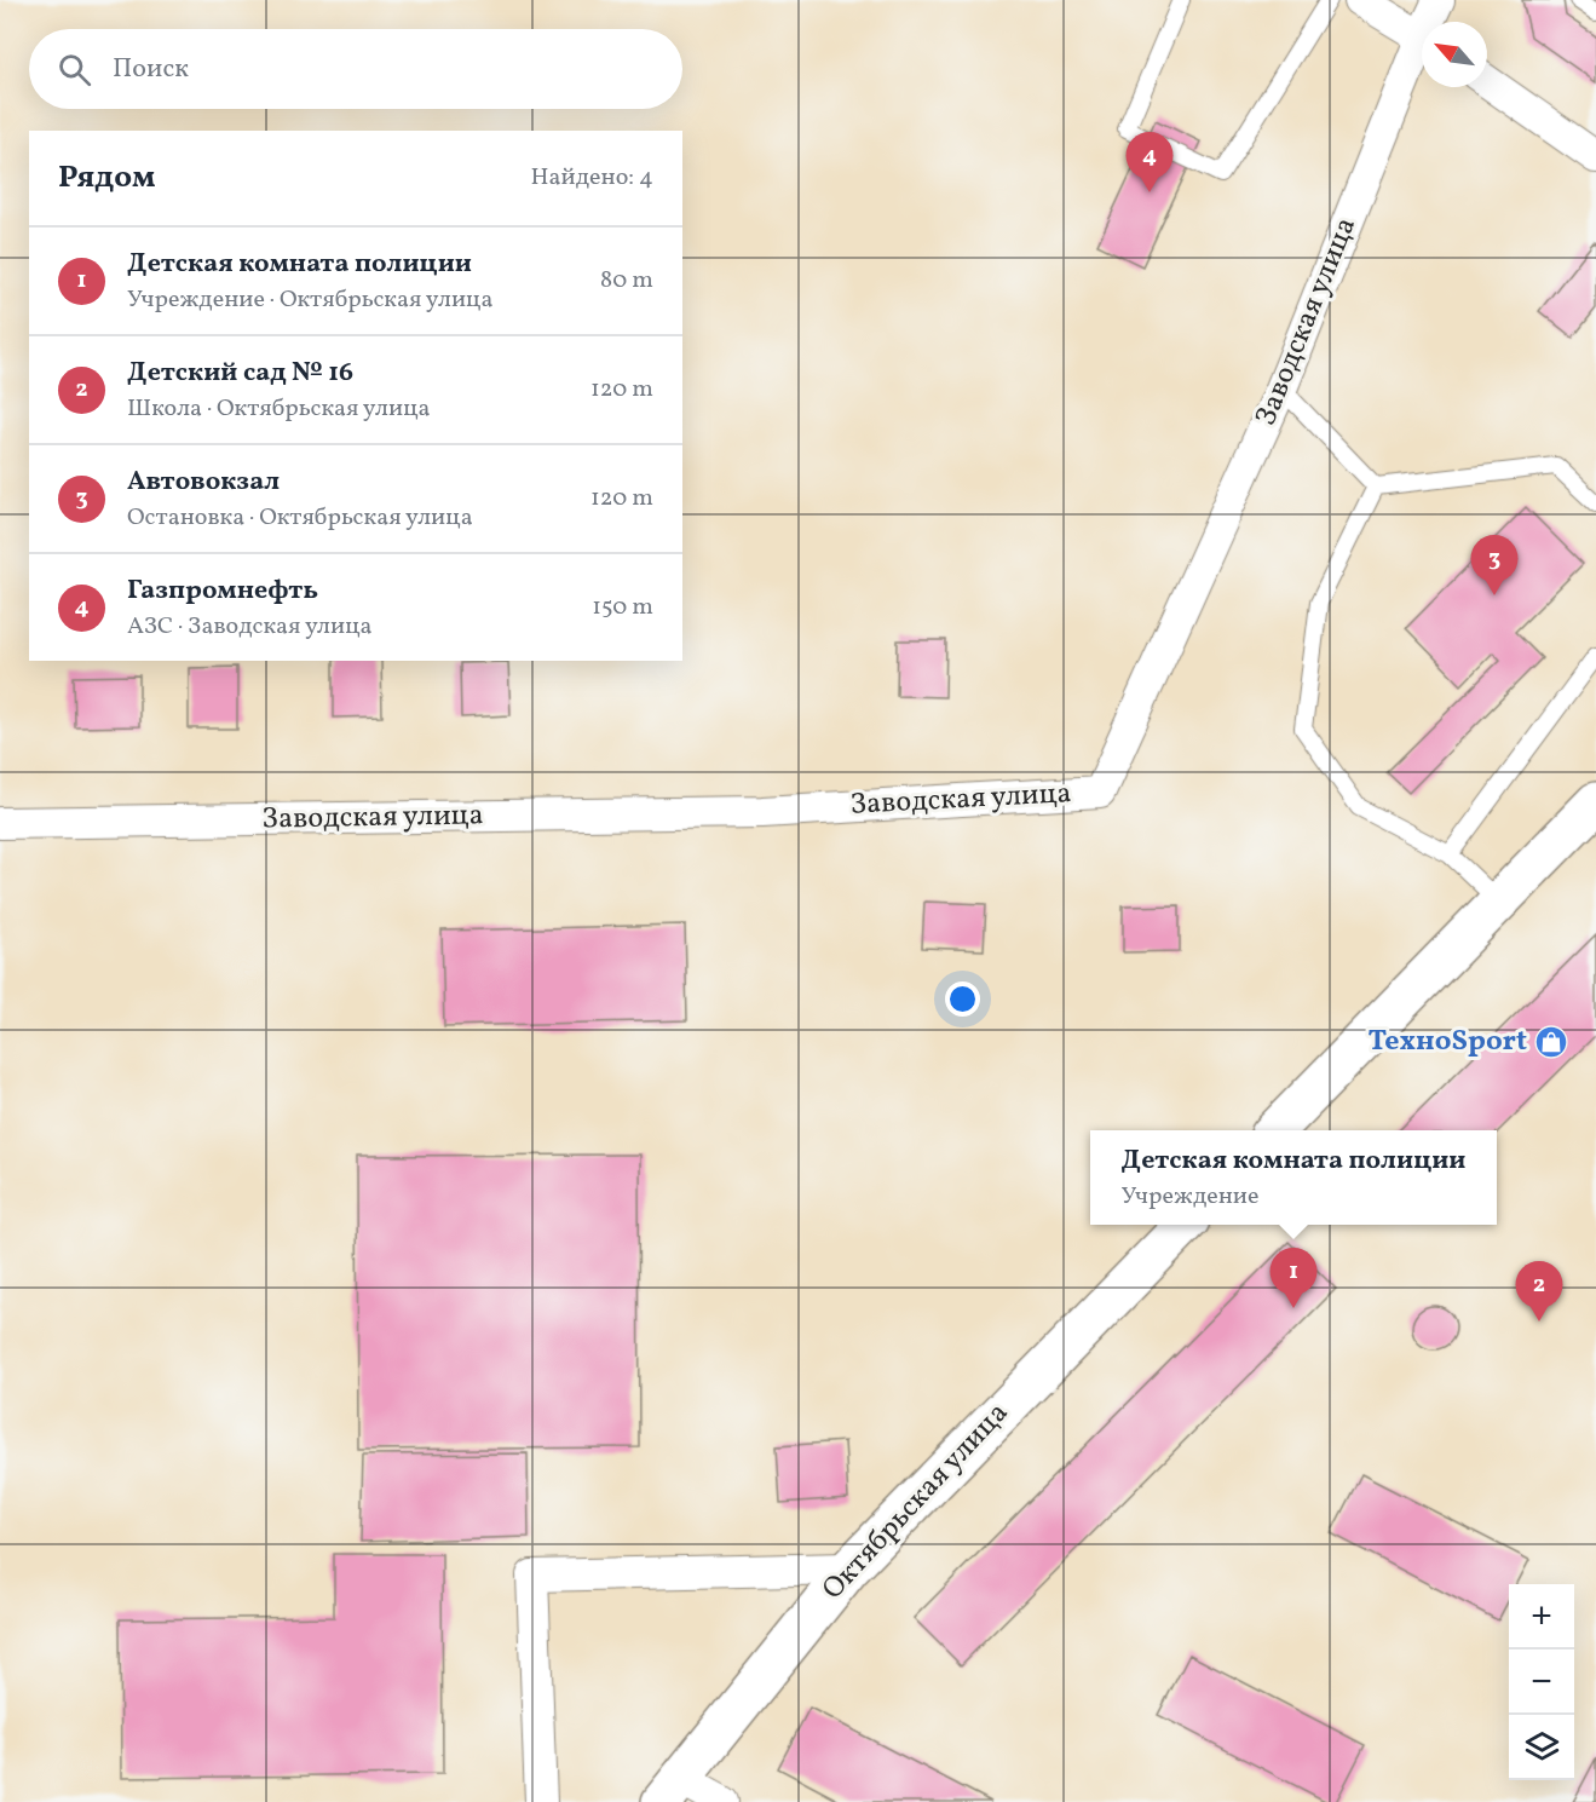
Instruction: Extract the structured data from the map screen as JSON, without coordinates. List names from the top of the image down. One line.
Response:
{"streets":{"main road":["Октябрьская улица"],"street":["Заводская улица"]},"places":{"shop":["ТехноSport"]},"north":"top left","page":{"search":"Поиск","heading":["Рядом","Найдено: 4"],"pins":["4","3","1","2"],"list":[{"mark":"1","name":"Детская комната полиции","note":"Учреждение · Октябрьская улица","value":"80 m"},{"mark":"2","name":"Детский сад № 16","note":"Школа · Октябрьская улица","value":"120 m"},{"mark":"3","name":"Автовокзал","note":"Остановка · Октябрьская улица","value":"120 m"},{"mark":"4","name":"Газпромнефть","note":"АЗС · Заводская улица","value":"150 m"}],"popup":["Детская комната полиции","Учреждение"],"map_buttons":["+","−"]}}
